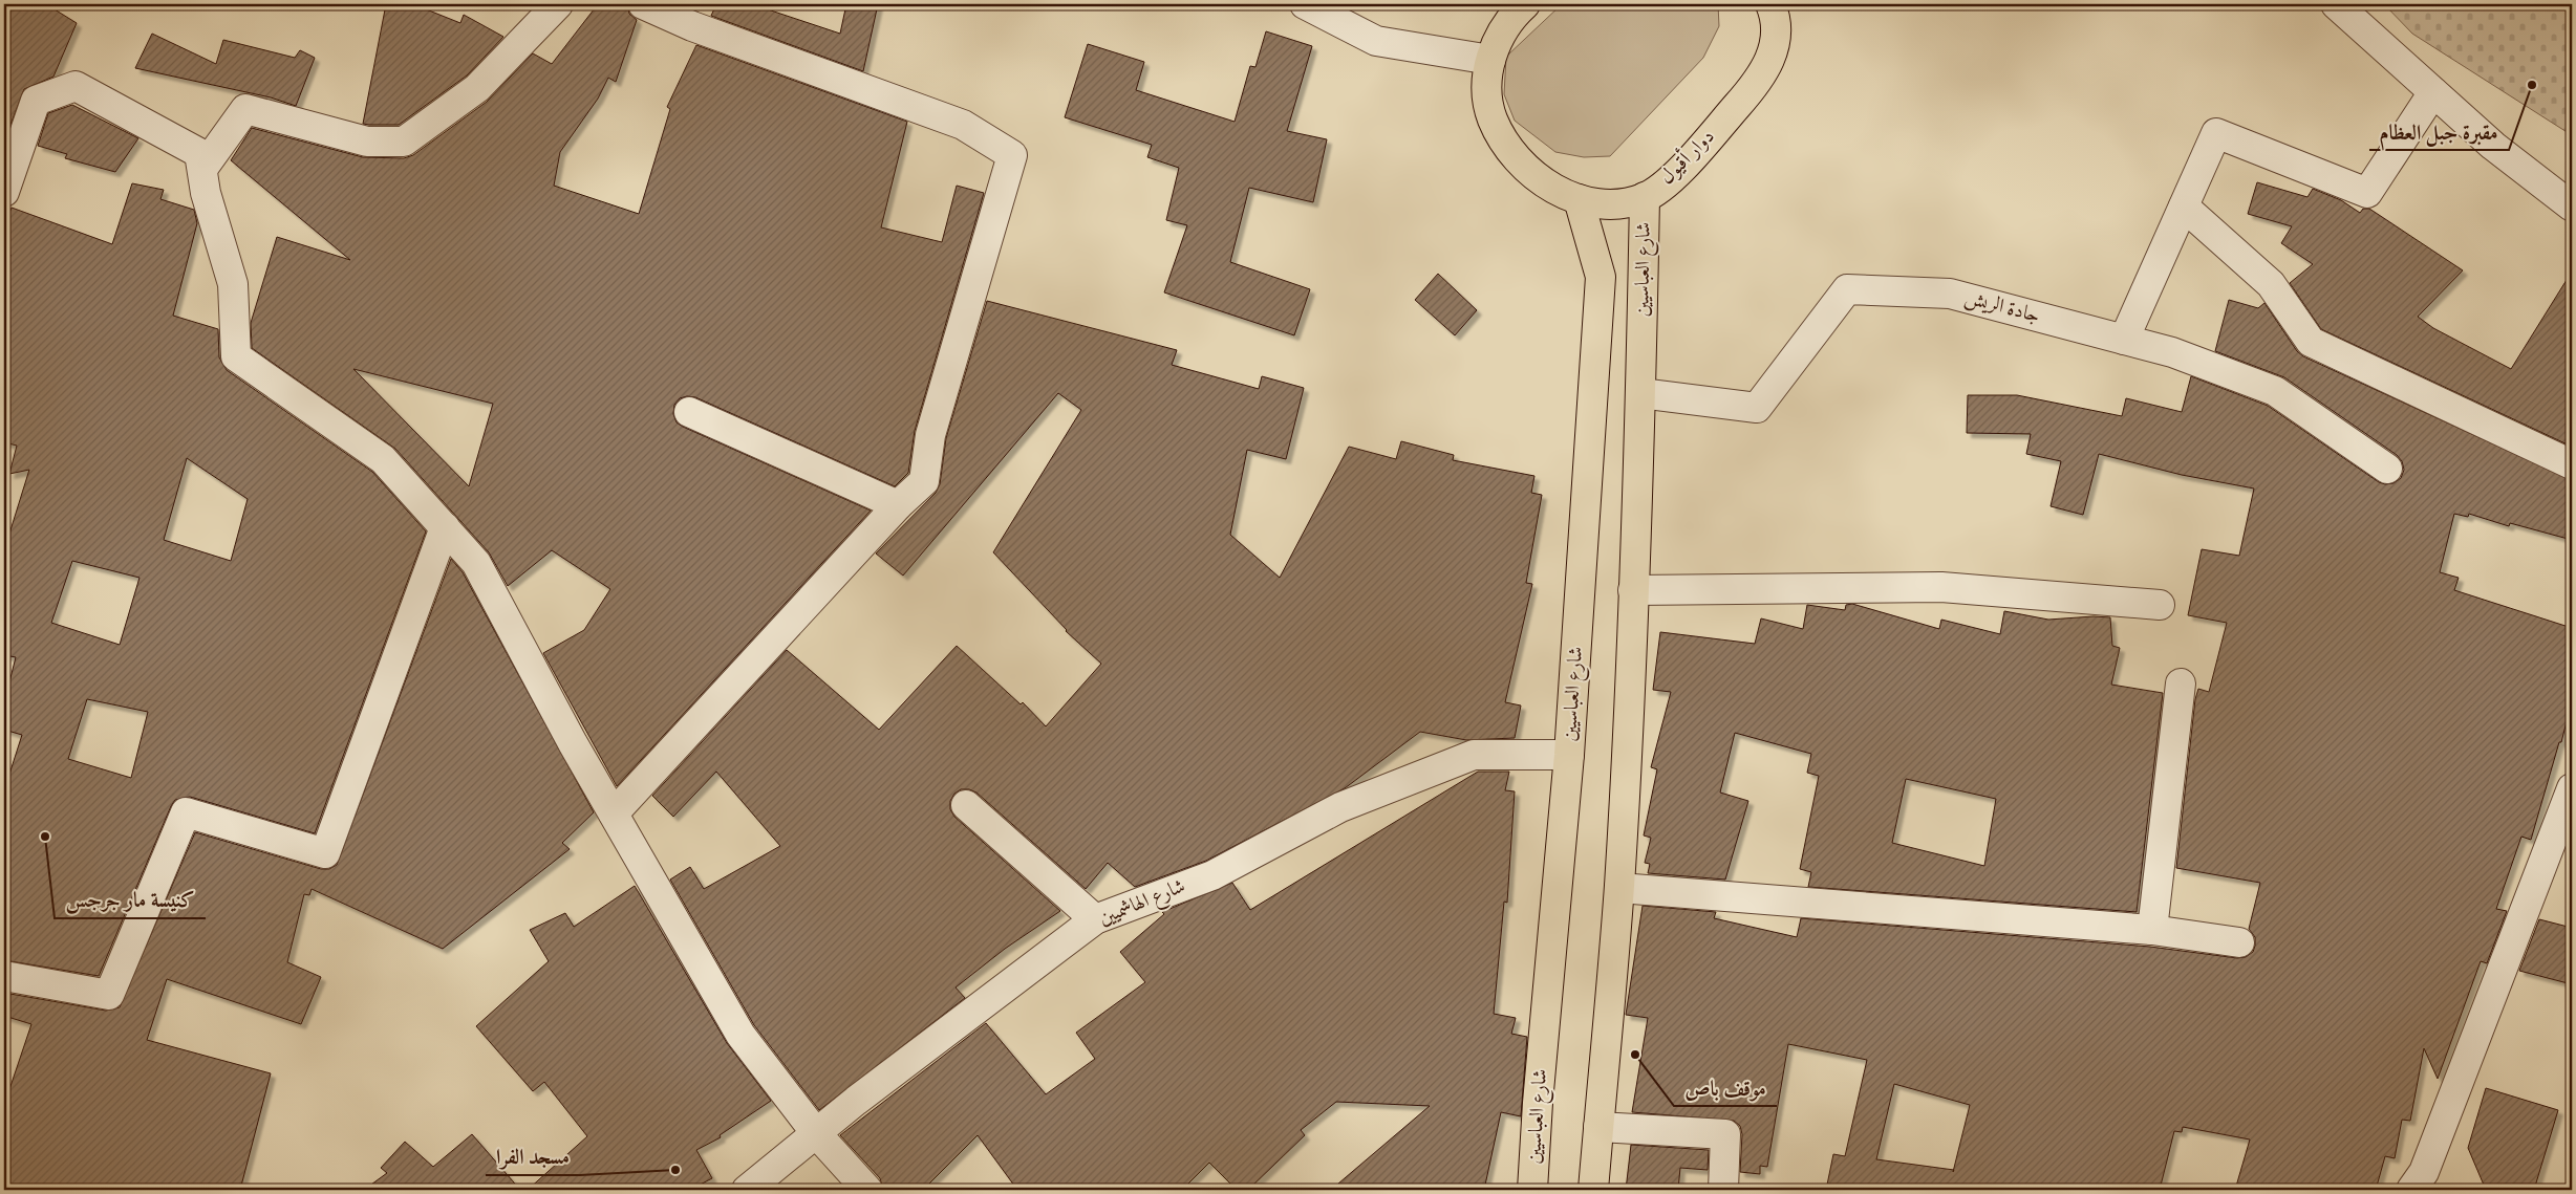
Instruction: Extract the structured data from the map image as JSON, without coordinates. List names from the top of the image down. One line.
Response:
{"streets":{"main road":["دوار أقيول","شارع العباسيين"],"street":["جادة الريش","شارع الهاشميين"]},"crossings":[["دوار أقيول","شارع العباسيين"],["شارع العباسيين","جادة الريش"],["شارع العباسيين","شارع الهاشميين"]],"places":["مقبرة جبل العظام","كنيسة مار جرجس","موقف باص","مسجد الفرا"]}
